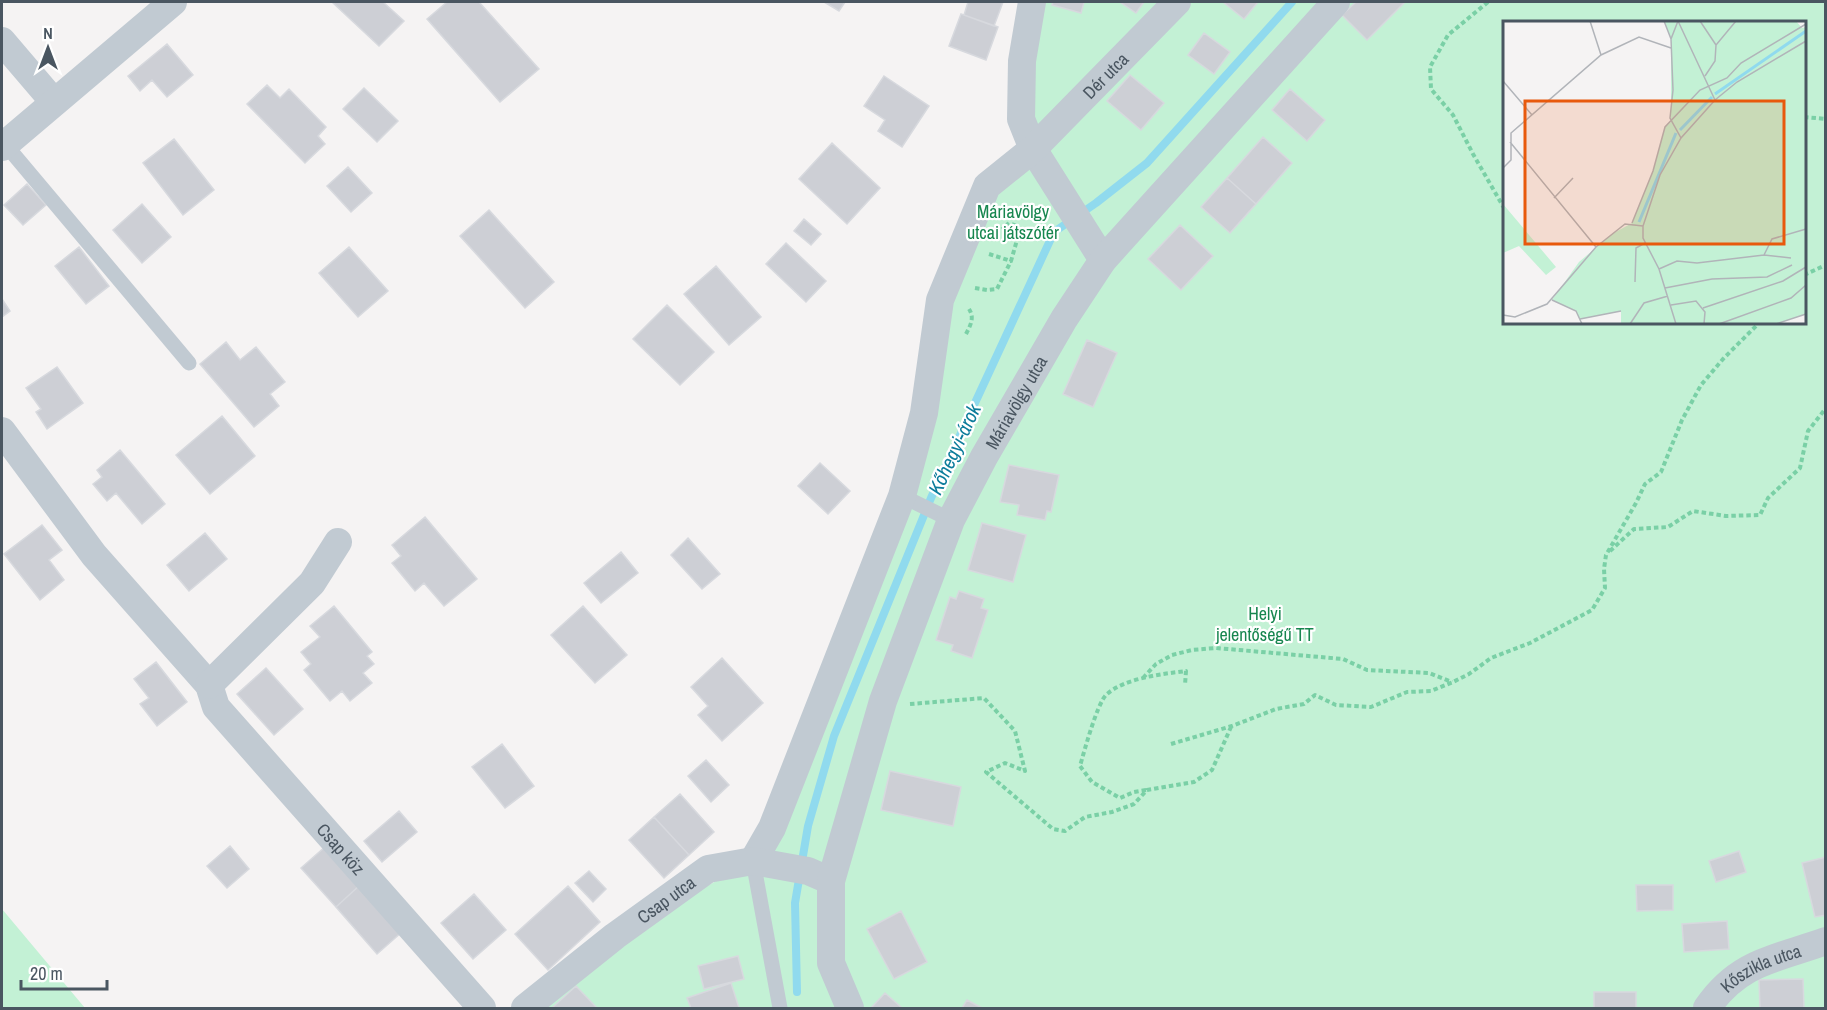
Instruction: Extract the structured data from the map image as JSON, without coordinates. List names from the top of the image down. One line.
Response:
{"streets":{"street":["Dér utca","Máriavölgy utca","Csap köz","Csap utca","Kőszikla utca"]},"crossings":[["Máriavölgy utca","Csap utca"]],"water":["Kőhegyi-árok"],"parks":["Máriavölgy utcai játszótér","Helyi jelentőségű TT"],"scale_bar":"20 m","north":"top"}
